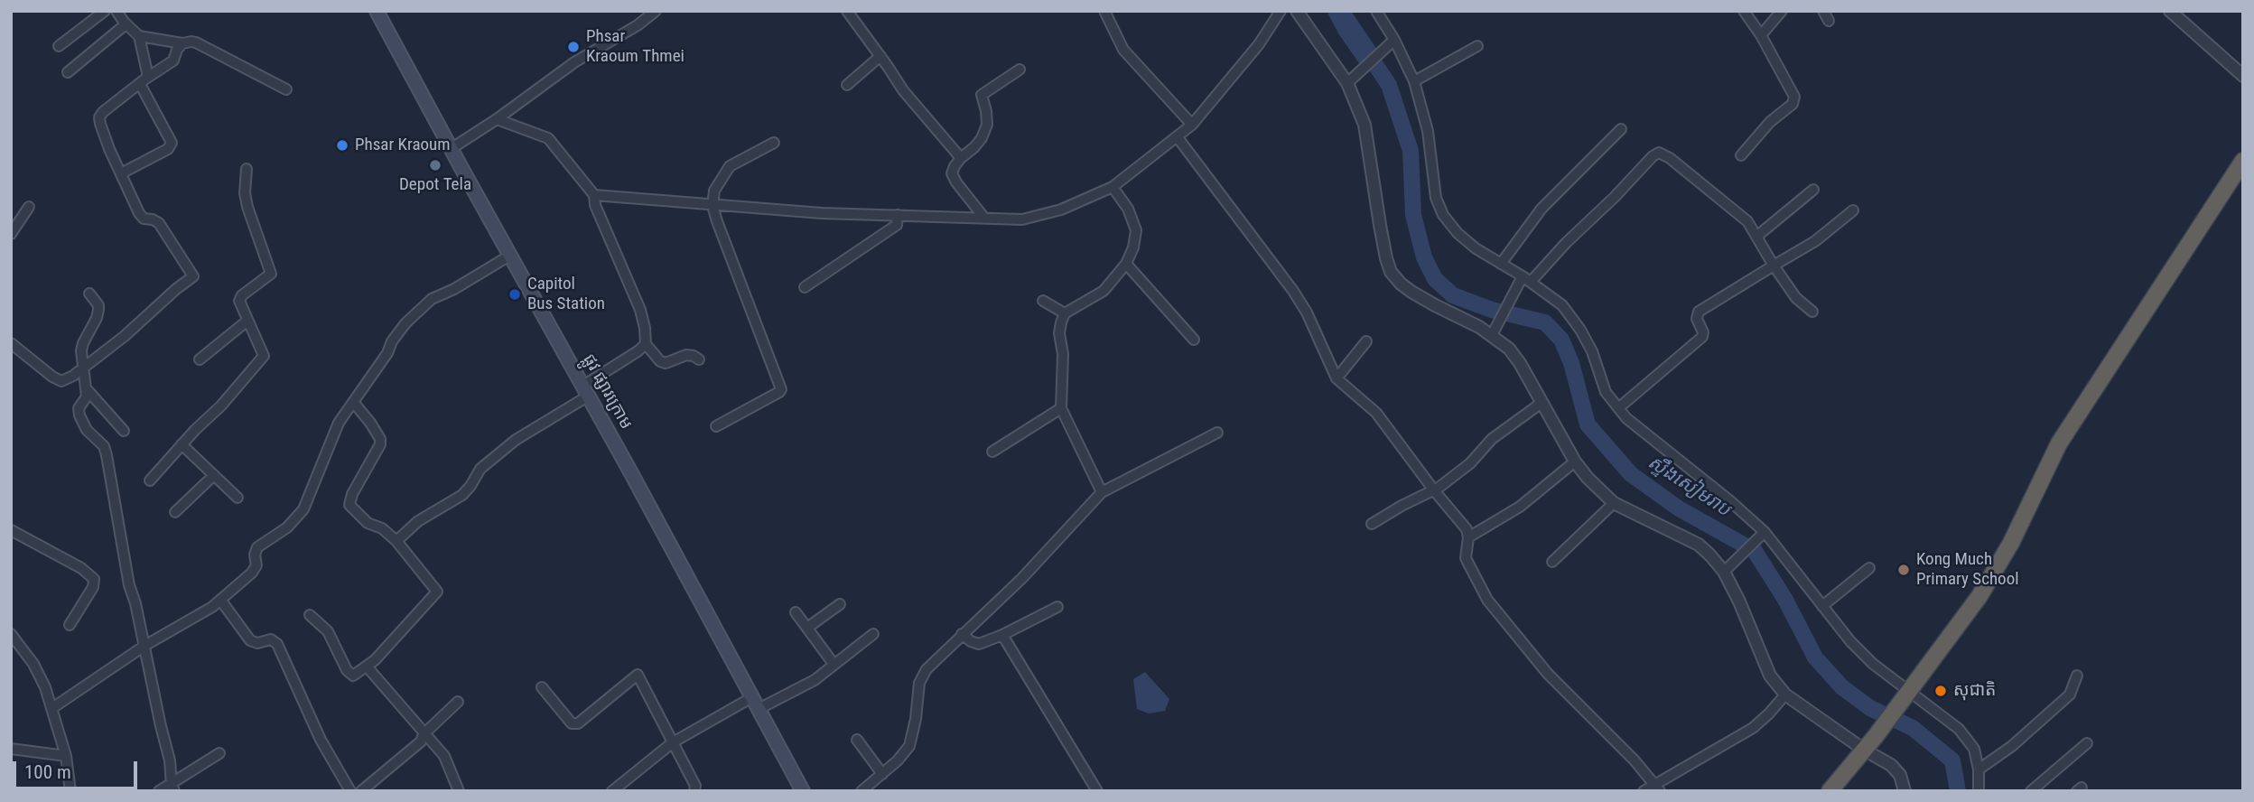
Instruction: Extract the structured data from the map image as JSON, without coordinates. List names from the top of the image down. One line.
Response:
{"streets":{"main road":["ផ្លូវ ផ្សារក្រោម"]},"water":["ស្ទឹងសៀមរាប"],"places":["Phsar Kraoum Thmei","Phsar Kraoum","Depot Tela","Capitol Bus Station","Kong Much Primary School","សុជាតិ"],"scale_bar":"100 m"}
